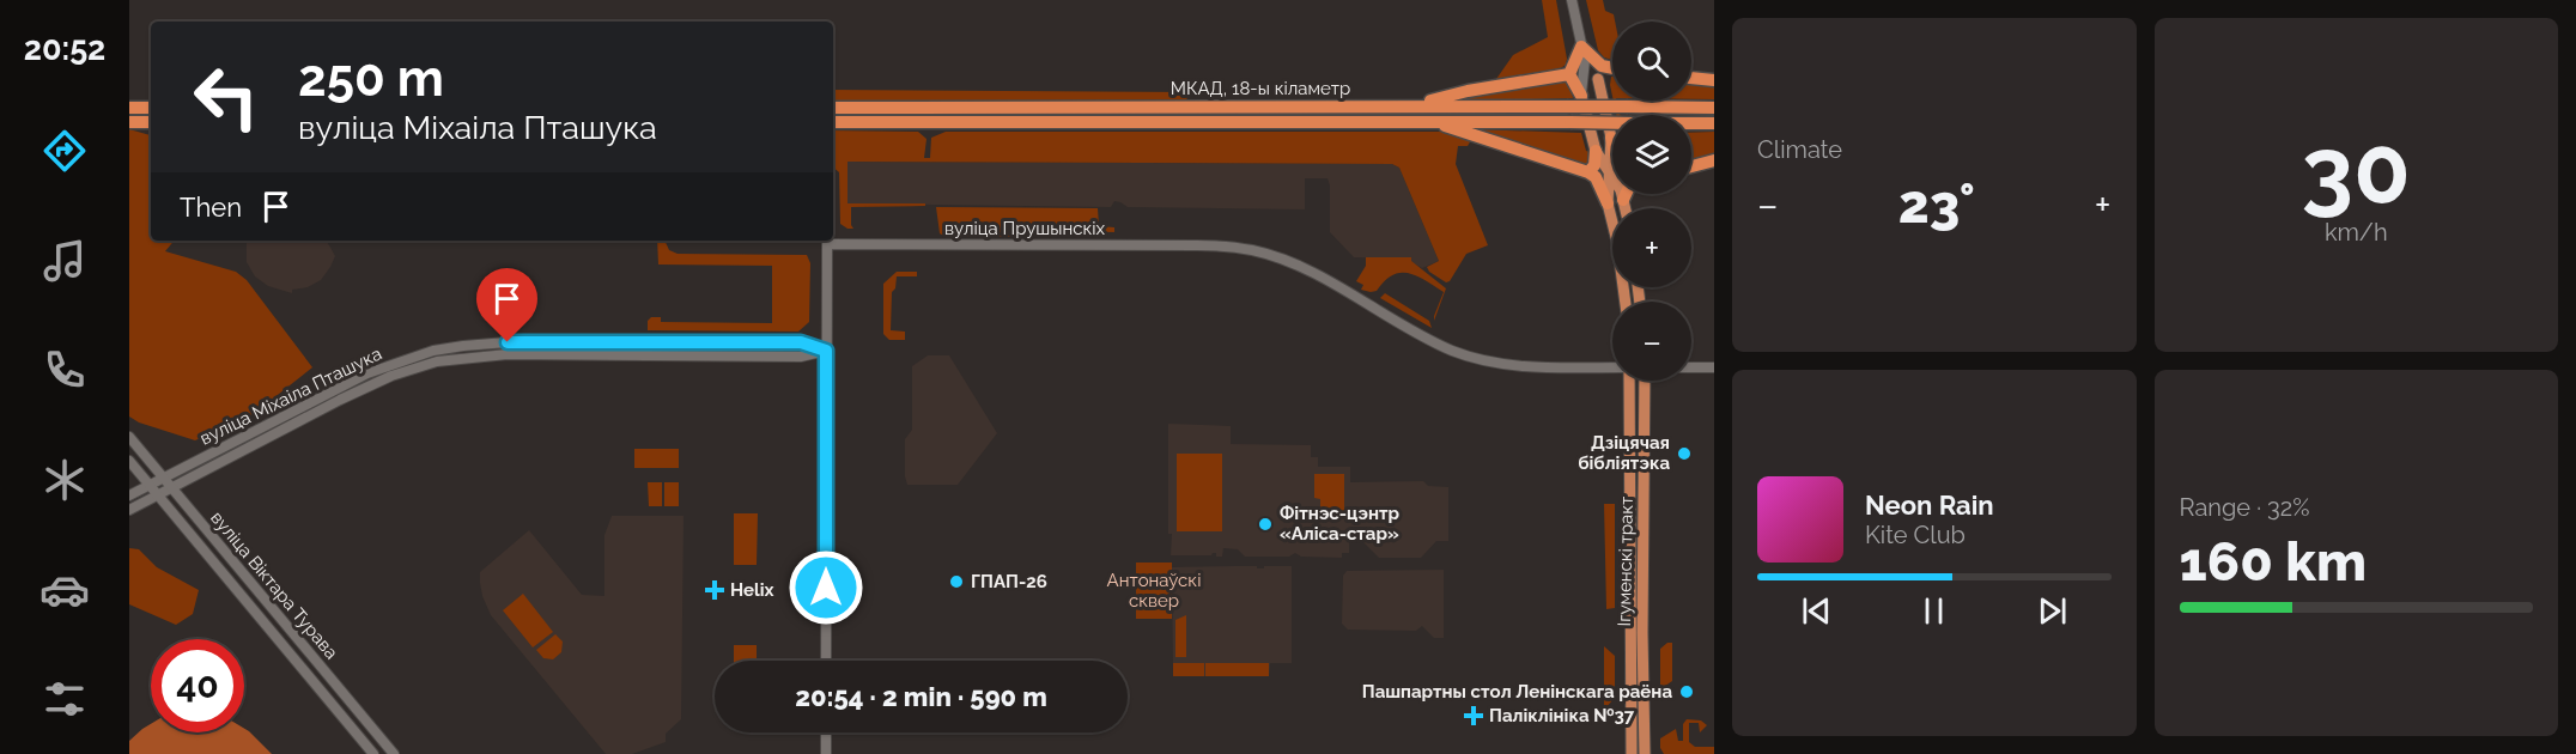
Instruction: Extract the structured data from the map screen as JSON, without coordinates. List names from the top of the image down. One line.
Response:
{"streets":{"highway":["МКАД, 18-ы кіламетр"],"main road":["Ігуменскі тракт","вуліца Віктара Турава"],"street":["вуліца Прушынскіх","вуліца Міхаіла Пташука"]},"crossings":[["вуліца Прушынскіх","вуліца Міхаіла Пташука"],["вуліца Міхаіла Пташука","вуліца Віктара Турава"]],"parks":["Антонаўскі сквер"],"places":{"other":["Дзіцячая бібліятэка","Фітнэс-цэнтр «Аліса-стар»","ГПАП-26","Пашпартны стол Ленінскага раёна"],"health":["Helix","Паліклініка №37"]},"page":{"tabs":"20:52","tile":["Climate",["30","km/h"],["Range · 32%","160 km"]],"map_buttons":["+","−"],"turn":["250 m","вуліца Міхаіла Пташука"],"then":"Then","heat":["−","23°","+"],"song":["Neon Rain","Kite Club"],"limit":"40","trip":"20:54 · 2 min · 590 m"}}
